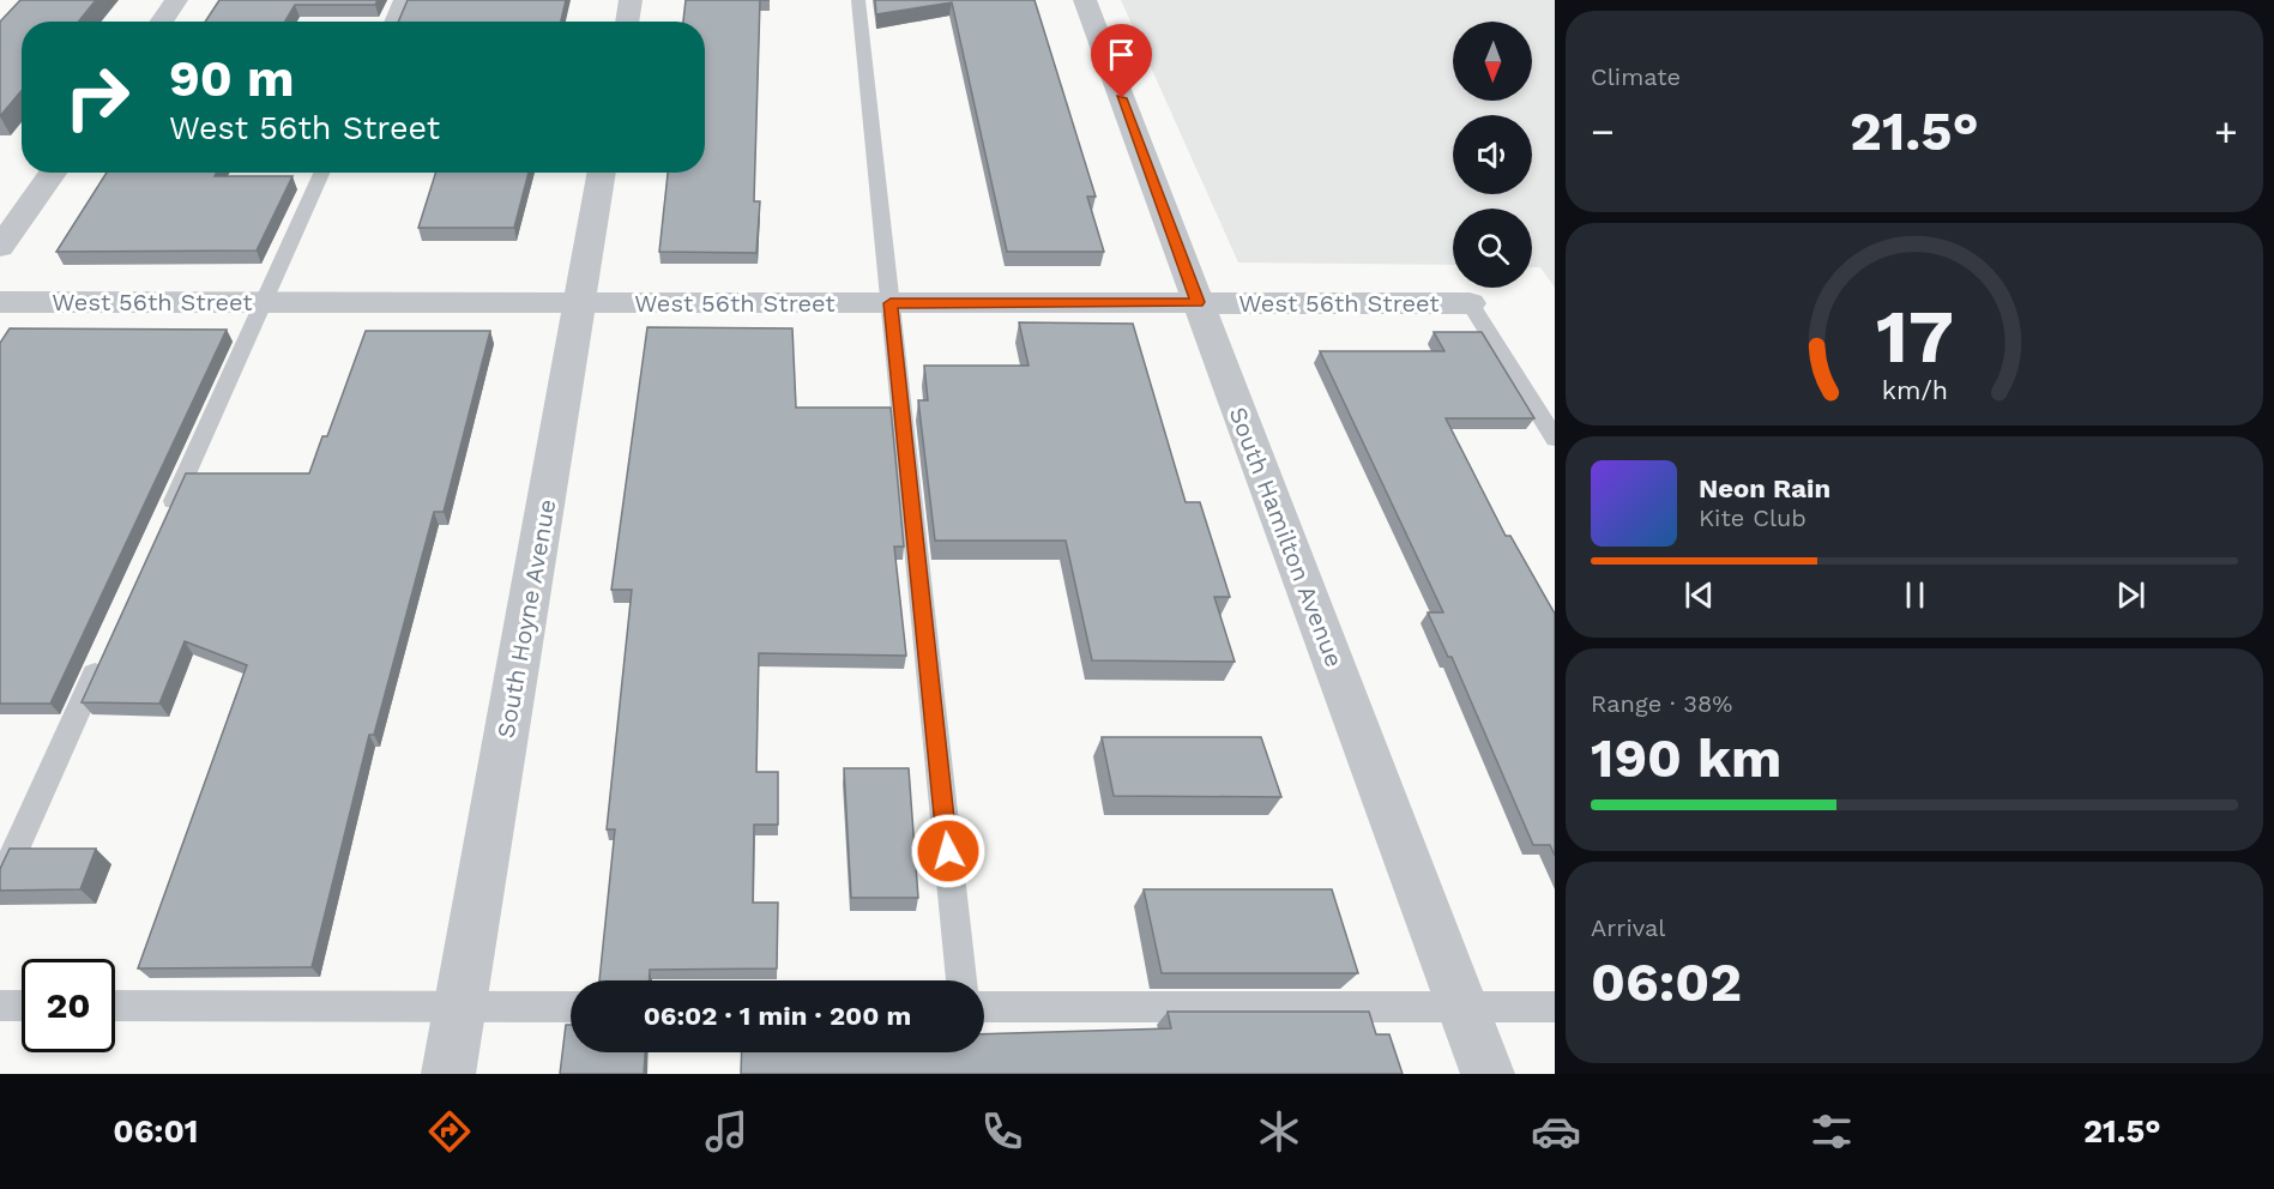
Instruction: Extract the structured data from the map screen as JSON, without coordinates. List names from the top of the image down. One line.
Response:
{"streets":{"street":["West 56th Street","South Hamilton Avenue","South Hoyne Avenue"]},"crossings":[["West 56th Street","South Hamilton Avenue"],["West 56th Street","South Hoyne Avenue"]],"north":"bottom","page":{"tile":["Climate",["Range · 38%","190 km"],["Arrival","06:02"]],"turn":["90 m","West 56th Street"],"heat":["−","21.5°","+"],"song":["Neon Rain","Kite Club"],"limit":"20","trip":"06:02 · 1 min · 200 m","tabs":["06:01","21.5°"],"gauge":["17","km/h"]}}
